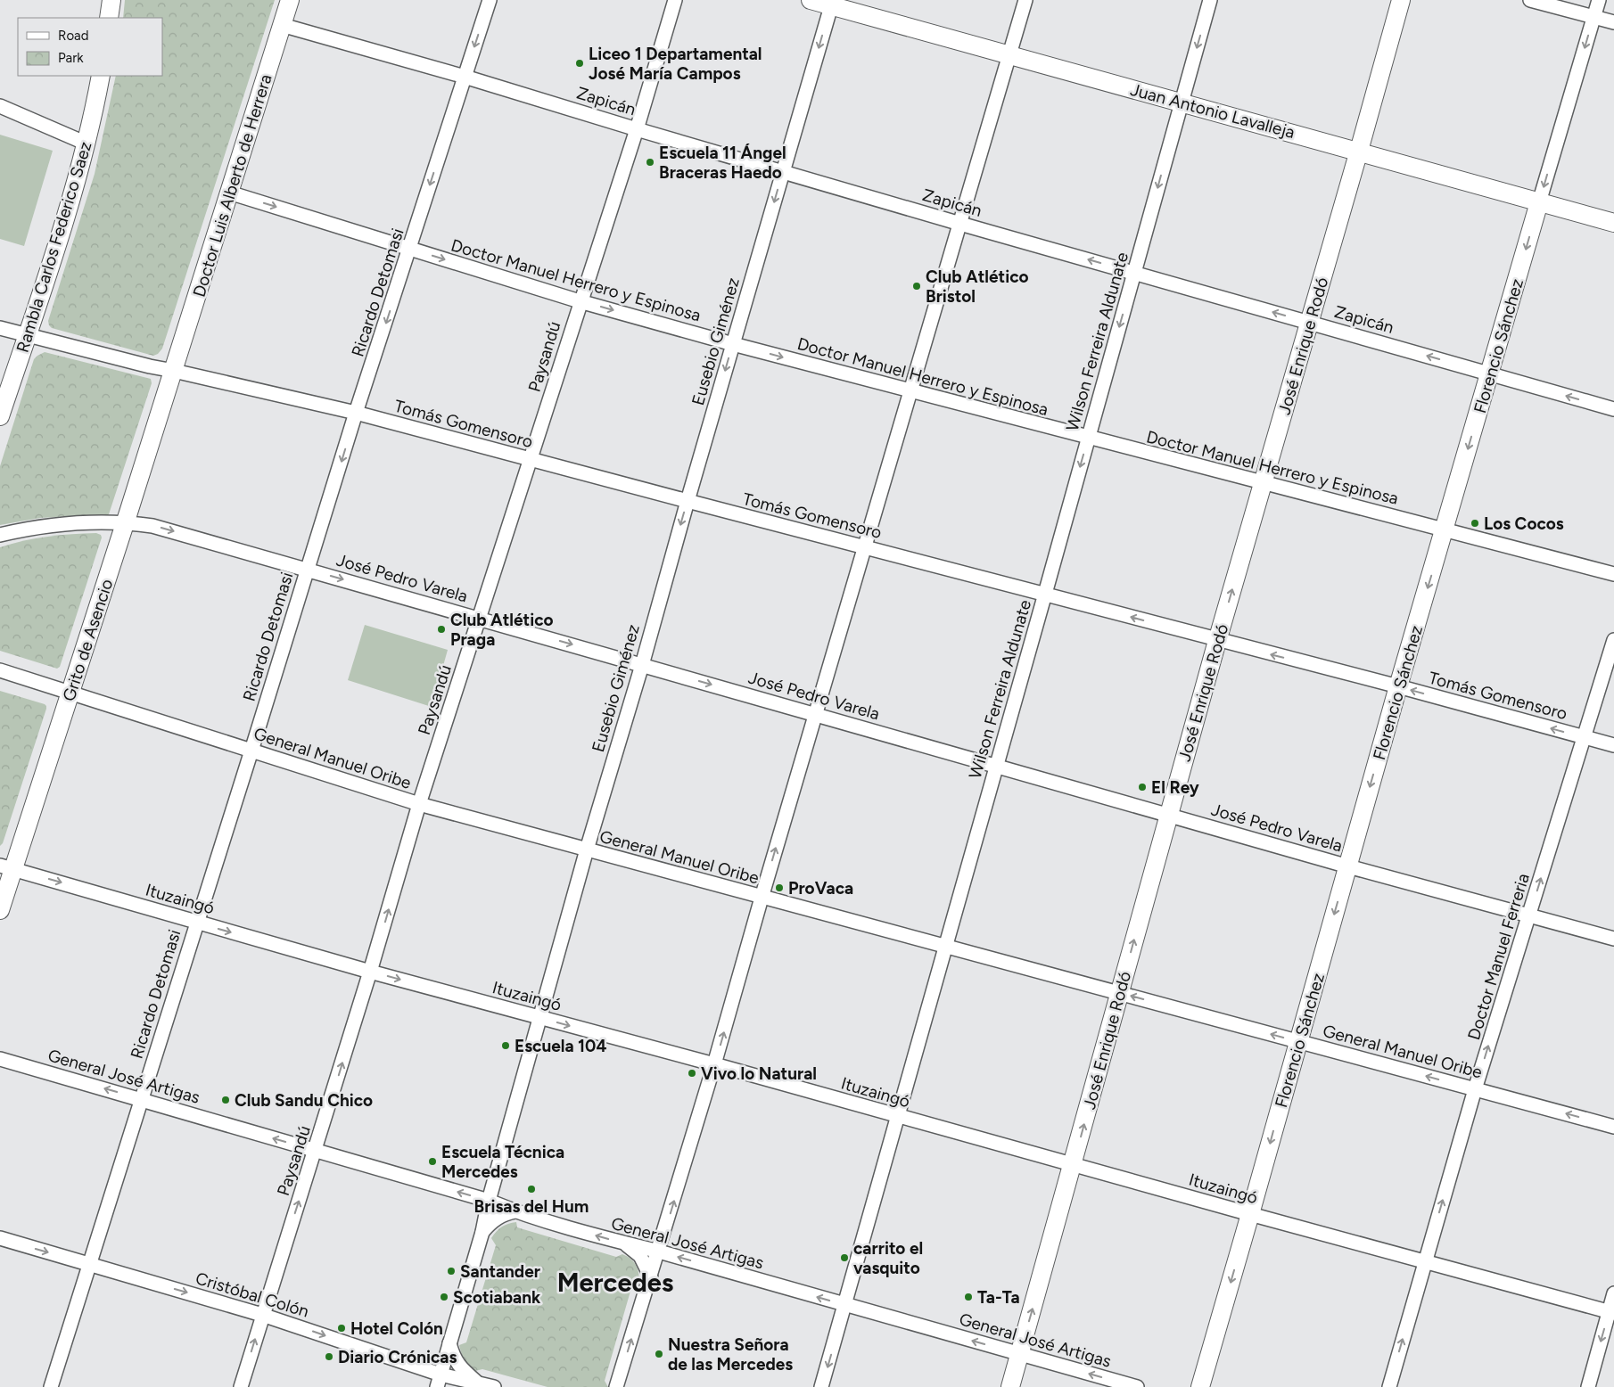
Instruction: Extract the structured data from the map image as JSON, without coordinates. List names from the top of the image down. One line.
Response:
{"streets":{"street":["Zapicán","Juan Antonio Lavalleja","Doctor Luis Alberto de Herrera","Rambla Carlos Federico Saez","Doctor Manuel Herrero y Espinosa","Ricardo Detomasi","Eusebio Giménez","Wilson Ferreira Aldunate","José Enrique Rodó","Florencio Sánchez","Paysandú","Tomás Gomensoro","José Pedro Varela","Grito de Asencio","General Manuel Oribe","Ituzaingó","Doctor Manuel Ferreria","General José Artigas","Cristóbal Colón"]},"crossings":[["Zapicán","Doctor Luis Alberto de Herrera"],["Zapicán","Ricardo Detomasi"],["Zapicán","Eusebio Giménez"],["Zapicán","Wilson Ferreira Aldunate"],["Zapicán","José Enrique Rodó"],["Zapicán","Florencio Sánchez"],["Zapicán","Paysandú"],["Juan Antonio Lavalleja","Eusebio Giménez"],["Juan Antonio Lavalleja","Wilson Ferreira Aldunate"],["Juan Antonio Lavalleja","José Enrique Rodó"],["Juan Antonio Lavalleja","Florencio Sánchez"],["Doctor Luis Alberto de Herrera","Doctor Manuel Herrero y Espinosa"],["Doctor Luis Alberto de Herrera","Tomás Gomensoro"],["Doctor Luis Alberto de Herrera","Grito de Asencio"],["Rambla Carlos Federico Saez","Tomás Gomensoro"],["Doctor Manuel Herrero y Espinosa","Ricardo Detomasi"],["Doctor Manuel Herrero y Espinosa","Eusebio Giménez"],["Doctor Manuel Herrero y Espinosa","Wilson Ferreira Aldunate"],["Doctor Manuel Herrero y Espinosa","José Enrique Rodó"],["Doctor Manuel Herrero y Espinosa","Florencio Sánchez"],["Doctor Manuel Herrero y Espinosa","Paysandú"],["Ricardo Detomasi","Tomás Gomensoro"],["Ricardo Detomasi","José Pedro Varela"],["Ricardo Detomasi","General Manuel Oribe"],["Ricardo Detomasi","Ituzaingó"],["Ricardo Detomasi","General José Artigas"],["Ricardo Detomasi","Cristóbal Colón"],["Eusebio Giménez","Tomás Gomensoro"],["Eusebio Giménez","José Pedro Varela"],["Eusebio Giménez","General Manuel Oribe"],["Eusebio Giménez","Ituzaingó"],["Eusebio Giménez","General José Artigas"],["Eusebio Giménez","Cristóbal Colón"],["Wilson Ferreira Aldunate","Tomás Gomensoro"],["Wilson Ferreira Aldunate","José Pedro Varela"],["Wilson Ferreira Aldunate","General Manuel Oribe"],["Wilson Ferreira Aldunate","Ituzaingó"],["Wilson Ferreira Aldunate","General José Artigas"],["José Enrique Rodó","Tomás Gomensoro"],["José Enrique Rodó","José Pedro Varela"],["José Enrique Rodó","General Manuel Oribe"],["José Enrique Rodó","Ituzaingó"],["José Enrique Rodó","General José Artigas"],["Florencio Sánchez","Tomás Gomensoro"],["Florencio Sánchez","José Pedro Varela"],["Florencio Sánchez","General Manuel Oribe"],["Florencio Sánchez","Ituzaingó"],["Paysandú","Tomás Gomensoro"],["Paysandú","José Pedro Varela"],["Paysandú","General Manuel Oribe"],["Paysandú","Ituzaingó"],["Paysandú","General José Artigas"],["Paysandú","Cristóbal Colón"],["Tomás Gomensoro","Grito de Asencio"],["Tomás Gomensoro","Doctor Manuel Ferreria"],["José Pedro Varela","Grito de Asencio"],["José Pedro Varela","Doctor Manuel Ferreria"],["Grito de Asencio","General Manuel Oribe"],["Grito de Asencio","Ituzaingó"],["General Manuel Oribe","Doctor Manuel Ferreria"],["Ituzaingó","Doctor Manuel Ferreria"]],"one_way":["Zapicán","Doctor Manuel Herrero y Espinosa","Ricardo Detomasi","Eusebio Giménez","Wilson Ferreira Aldunate","José Enrique Rodó","Florencio Sánchez","Paysandú","José Pedro Varela","Ituzaingó","Doctor Manuel Ferreria","General José Artigas","Cristóbal Colón"],"districts":["Mercedes"],"places":["Liceo 1 Departamental José María Campos","Escuela 11 Ángel Braceras Haedo","Club Atlético Bristol","Los Cocos","Club Atlético Praga","El Rey","ProVaca","Escuela 104","Vivo lo Natural","Club Sandu Chico","Escuela Técnica Mercedes","Brisas del Hum","carrito el vasquito","Santander","Scotiabank","Ta-Ta","Hotel Colón","Nuestra Señora de las Mercedes","Diario Crónicas"],"legend":["Road","Park"]}
